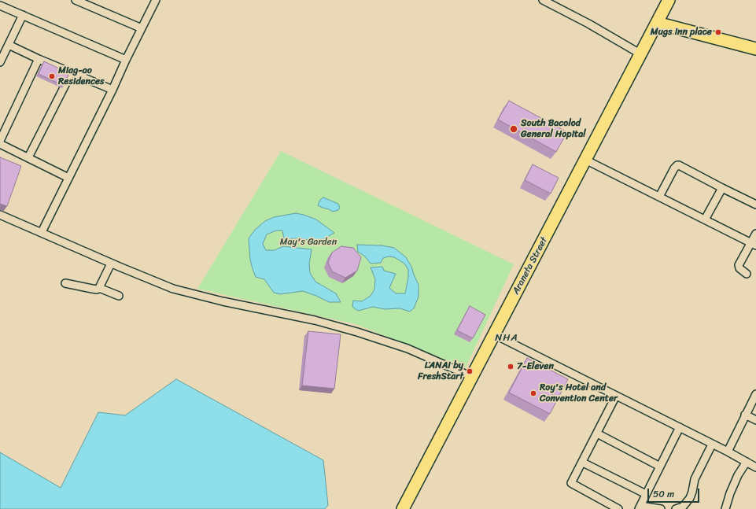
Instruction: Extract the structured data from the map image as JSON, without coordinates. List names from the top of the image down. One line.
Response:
{"streets":{"main road":["Araneta Street"]},"districts":["NHA"],"parks":["May's Garden"],"places":["Mugs inn place","Miag-ao Residences","South Bacolod General Hopital","7-Eleven","LANAI by FreshStart","Roy's Hotel and Convention Center"],"scale_bar":"50 m"}
